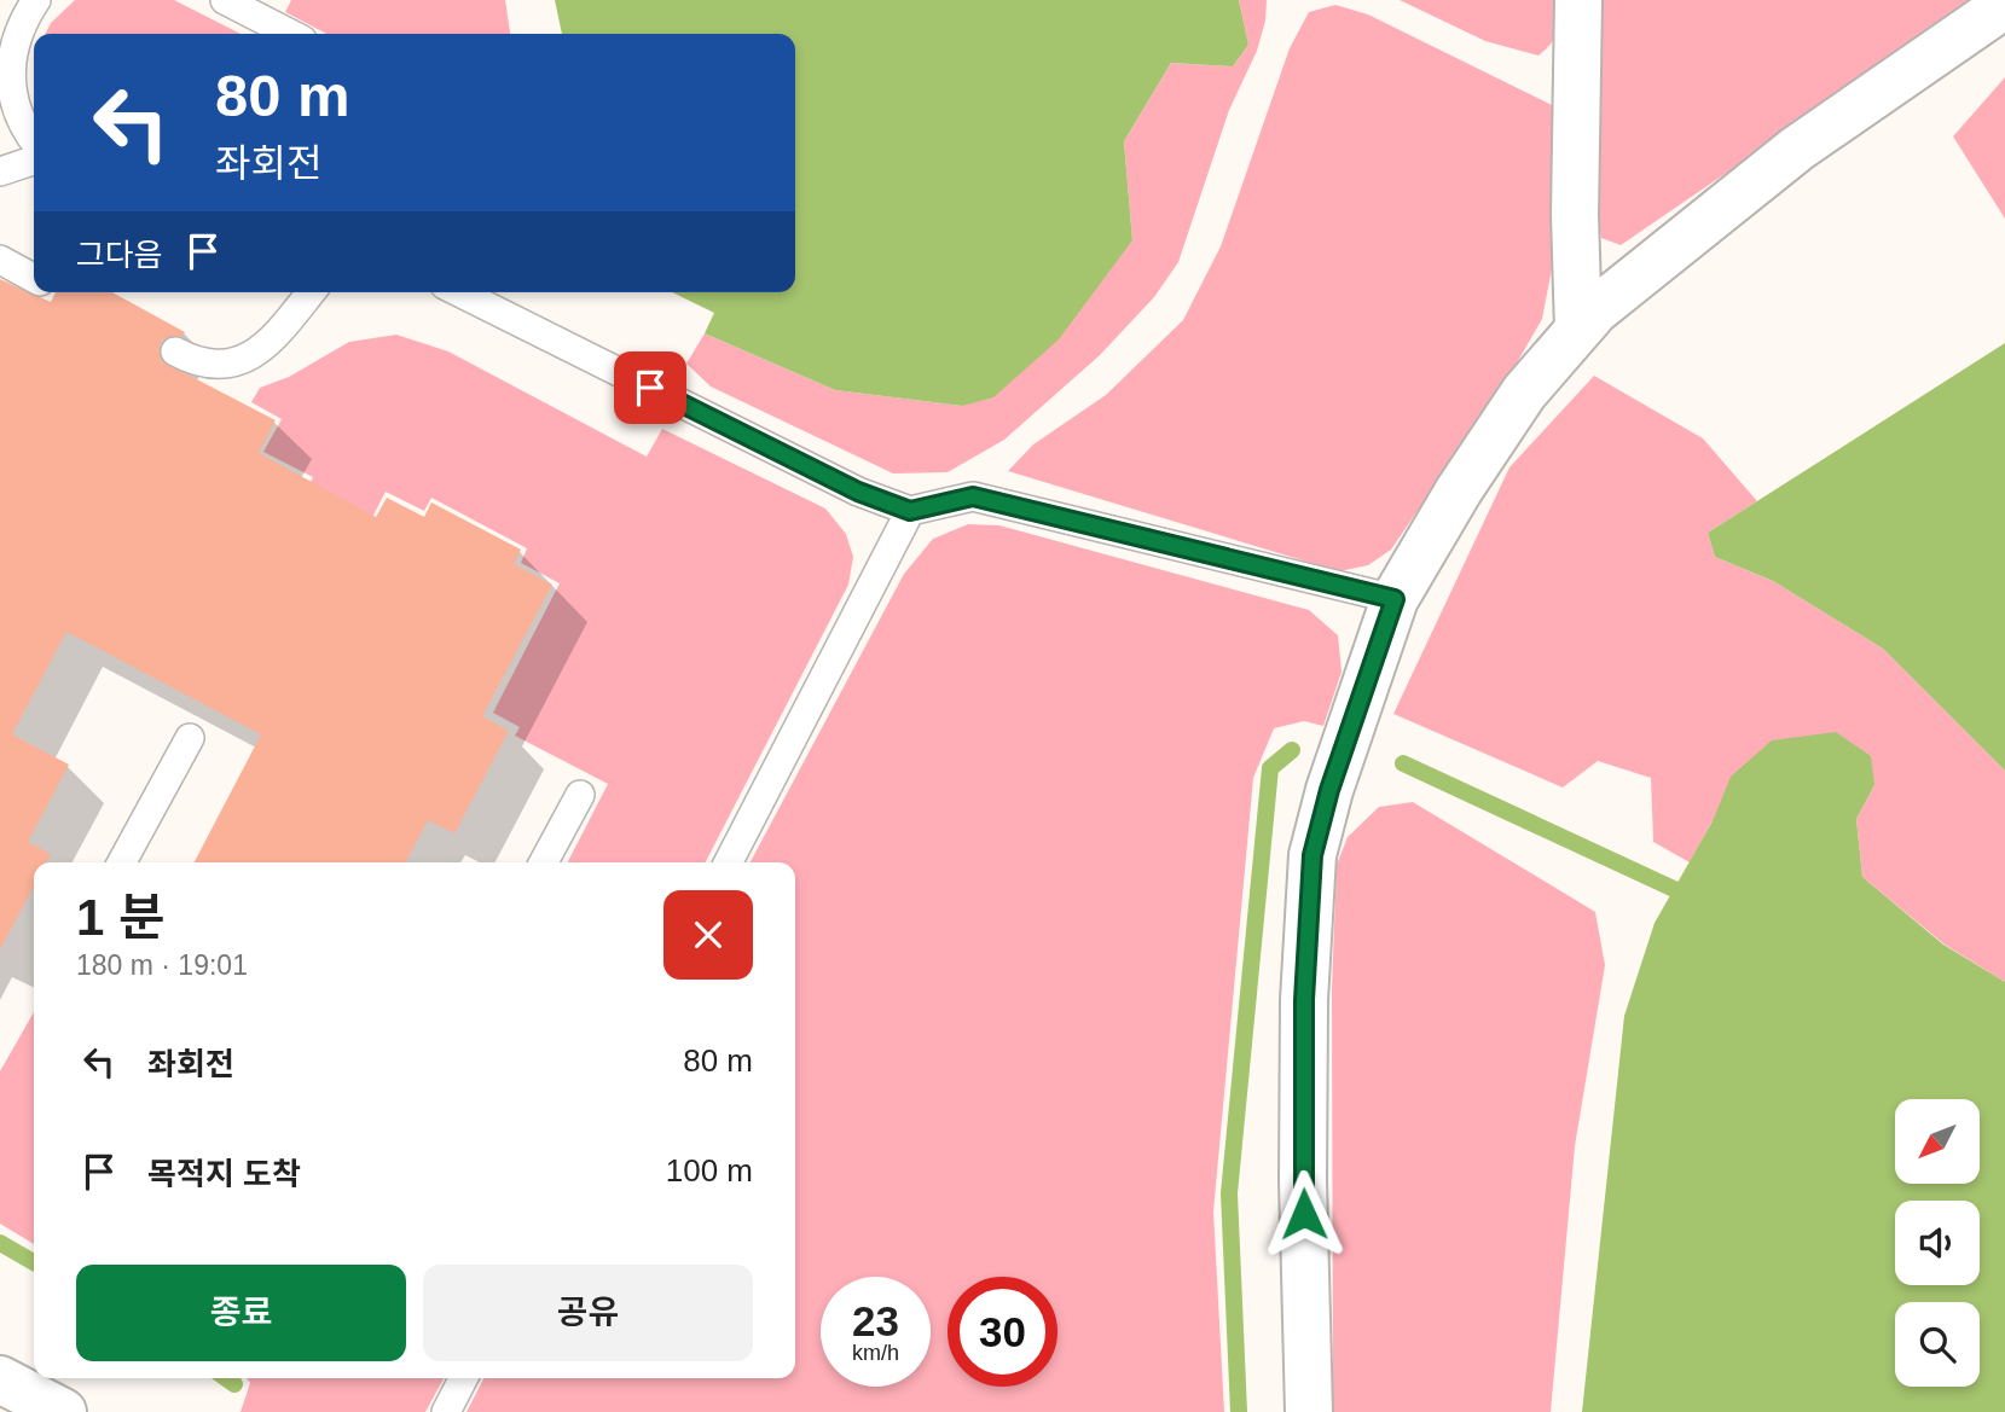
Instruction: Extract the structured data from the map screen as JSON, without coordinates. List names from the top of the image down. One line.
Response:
{"north":"bottom left","page":{"turn":["80 m","좌회전"],"then":"그다음","heading":["1 분","180 m · 19:01"],"list":[{"name":"좌회전","value":"80 m"},{"name":"목적지 도착","value":"100 m"}],"buttons":["종료","공유"],"speed":"23 km/h","limit":"30"}}
